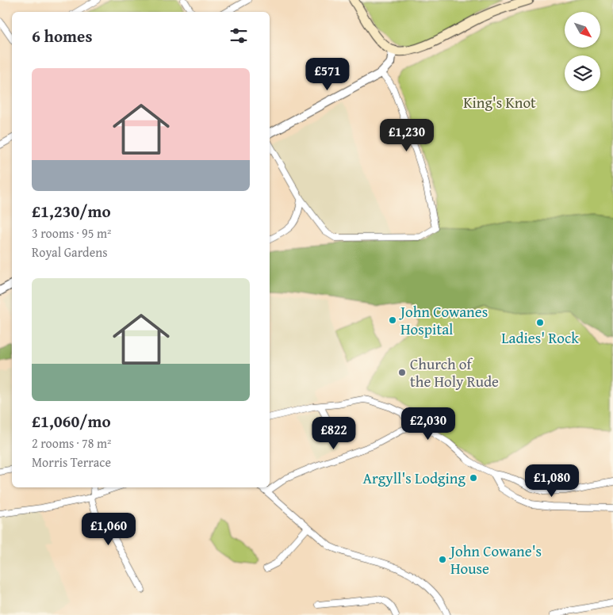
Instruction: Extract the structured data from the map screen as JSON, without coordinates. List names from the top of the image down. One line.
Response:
{"parks":["King's Knot"],"places":["John Cowanes Hospital","Ladies' Rock","Church of the Holy Rude","Argyll's Lodging","John Cowane's House"],"north":"bottom right","page":{"heading":"6 homes","price":["£571","£1,230","£2,030","£822","£1,080","£1,060"],"list":[{"name":"£1,230/mo","note":"3 rooms · 95 m² · Royal Gardens"},{"name":"£1,060/mo","note":"2 rooms · 78 m² · Morris Terrace"}]}}
